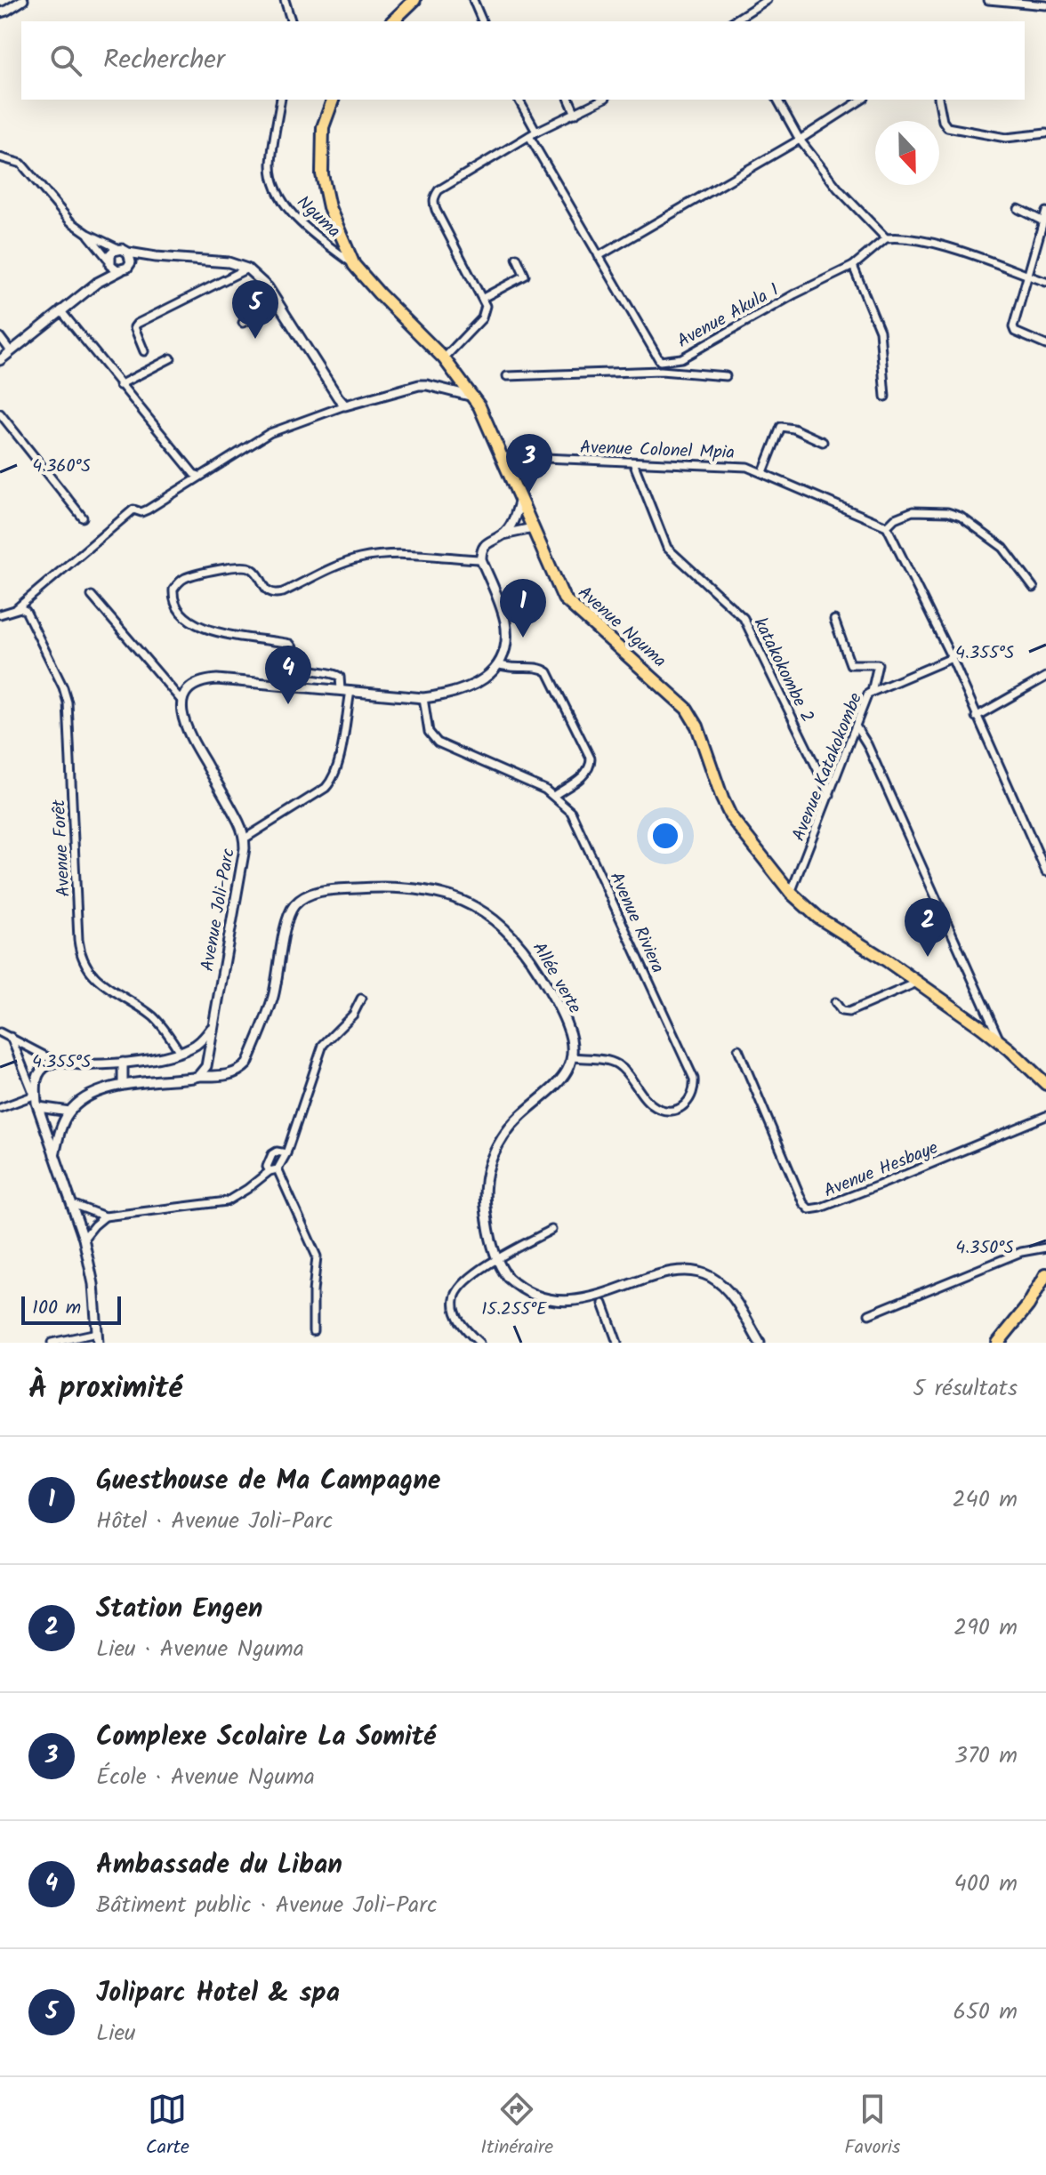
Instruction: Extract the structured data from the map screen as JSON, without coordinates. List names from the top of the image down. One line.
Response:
{"streets":{"main road":["Avenue Nguma"],"street":["Nguma","Avenue Akula 1","Avenue Colonel Mpia","katakokombe 2","Avenue Katakokombe","Avenue Forêt","Avenue Joli-Parc","Avenue Riviera","Allée verte","Avenue Hesbaye"]},"crossings":[["Nguma","Avenue Nguma"],["Avenue Colonel Mpia","Avenue Nguma"],["Avenue Colonel Mpia","katakokombe 2"],["Avenue Nguma","Avenue Katakokombe"],["katakokombe 2","Avenue Katakokombe"],["Avenue Joli-Parc","Allée verte"],["Avenue Riviera","Allée verte"]],"scale_bar":"100 m","north":"bottom","page":{"search":"Rechercher","pins":["5","3","1","4","2"],"scale":"100 m","heading":["À proximité","5 résultats"],"list":[{"mark":"1","name":"Guesthouse de Ma Campagne","note":"Hôtel · Avenue Joli-Parc","value":"240 m"},{"mark":"2","name":"Station Engen","note":"Lieu · Avenue Nguma","value":"290 m"},{"mark":"3","name":"Complexe Scolaire La Somité","note":"École · Avenue Nguma","value":"370 m"},{"mark":"4","name":"Ambassade du Liban","note":"Bâtiment public · Avenue Joli-Parc","value":"400 m"},{"mark":"5","name":"Joliparc Hotel & spa","note":"Lieu","value":"650 m"}],"nav":["Carte","Itinéraire","Favoris"]},"coordinates":["4.360°S","4.355°S","4.350°S","15.255°E"]}
